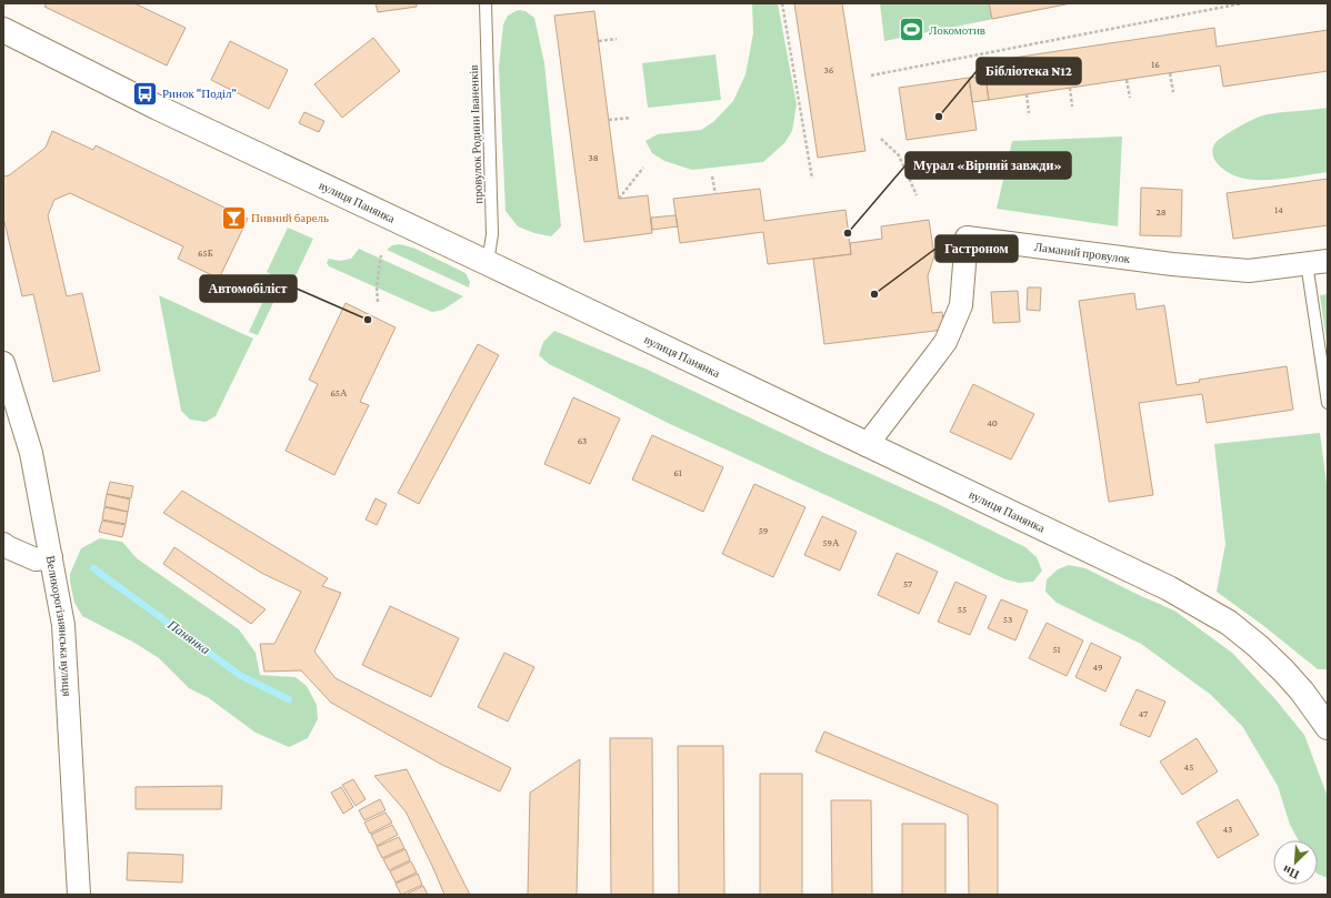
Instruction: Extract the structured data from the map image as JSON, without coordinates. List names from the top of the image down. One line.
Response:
{"streets":{"main road":["вулиця Панянка"],"street":["Ламаний провулок","Великорогізнянська вулиця"],"lane":["провулок Родини Іваненків"]},"crossings":[["провулок Родини Іваненків","вулиця Панянка"],["вулиця Панянка","Ламаний провулок"]],"water":["Панянка"],"places":{"sports":["Локомотив"],"bus stop":["Ринок \"Поділ\""],"other":["Бібліотека N12","Мурал «Вірний завжди»","Гастроном","Автомобіліст"],"bar":["Пивний барель"]},"house_numbers":["16","36","38","14","28","65Б","65А","40","63","61","59","59А","57","55","53","51","49","47","45","43"],"north":"bottom left"}
